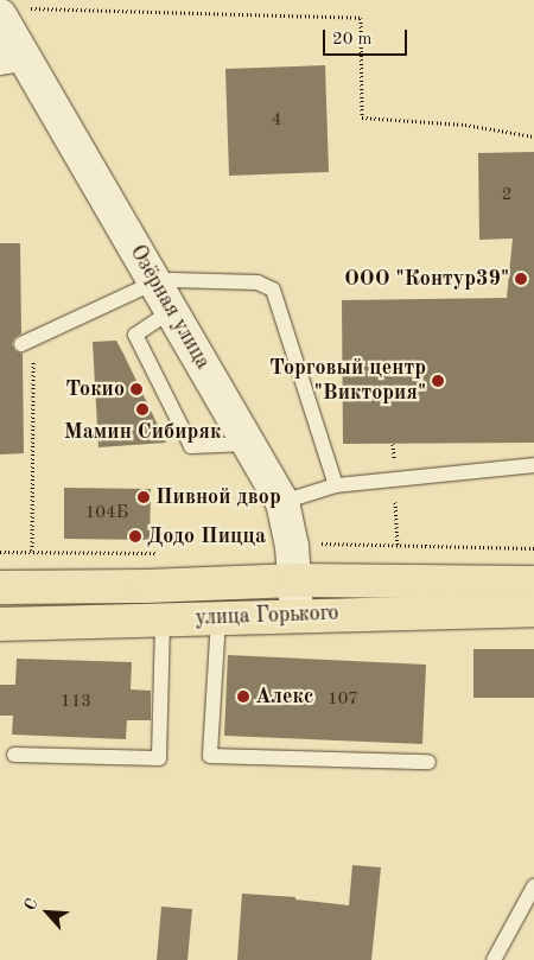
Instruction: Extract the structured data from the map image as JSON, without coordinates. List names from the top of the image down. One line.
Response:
{"streets":{"main road":["улица Горького"],"street":["Озёрная улица"]},"crossings":[["Озёрная улица","улица Горького"]],"places":["ООО \"Контур39\"","Торговый центр \"Виктория\"","Токио","Мамин Сибиряк","Пивной двор","Додо Пицца","Алекс"],"house_numbers":["4","2","104Б","107","113"],"scale_bar":"20 m","north":"top left"}
